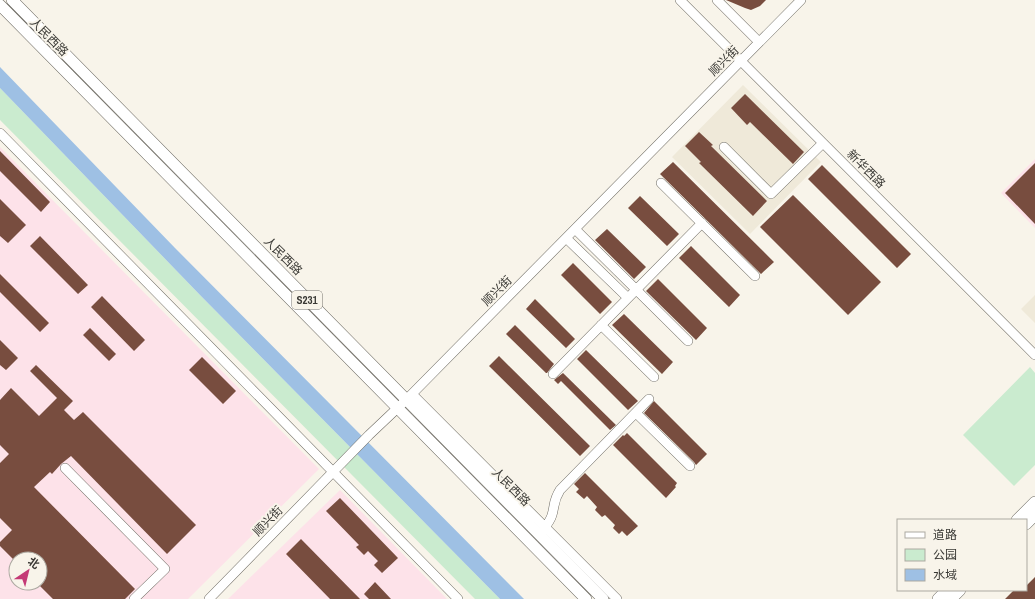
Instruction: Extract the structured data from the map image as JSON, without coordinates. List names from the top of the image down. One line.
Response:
{"streets":{"main road":["人民西路","S231"],"street":["顺兴街","新华西路"]},"crossings":[["人民西路","顺兴街"],["顺兴街","新华西路"]],"legend":["道路","公园","水域"],"north":"top right"}
